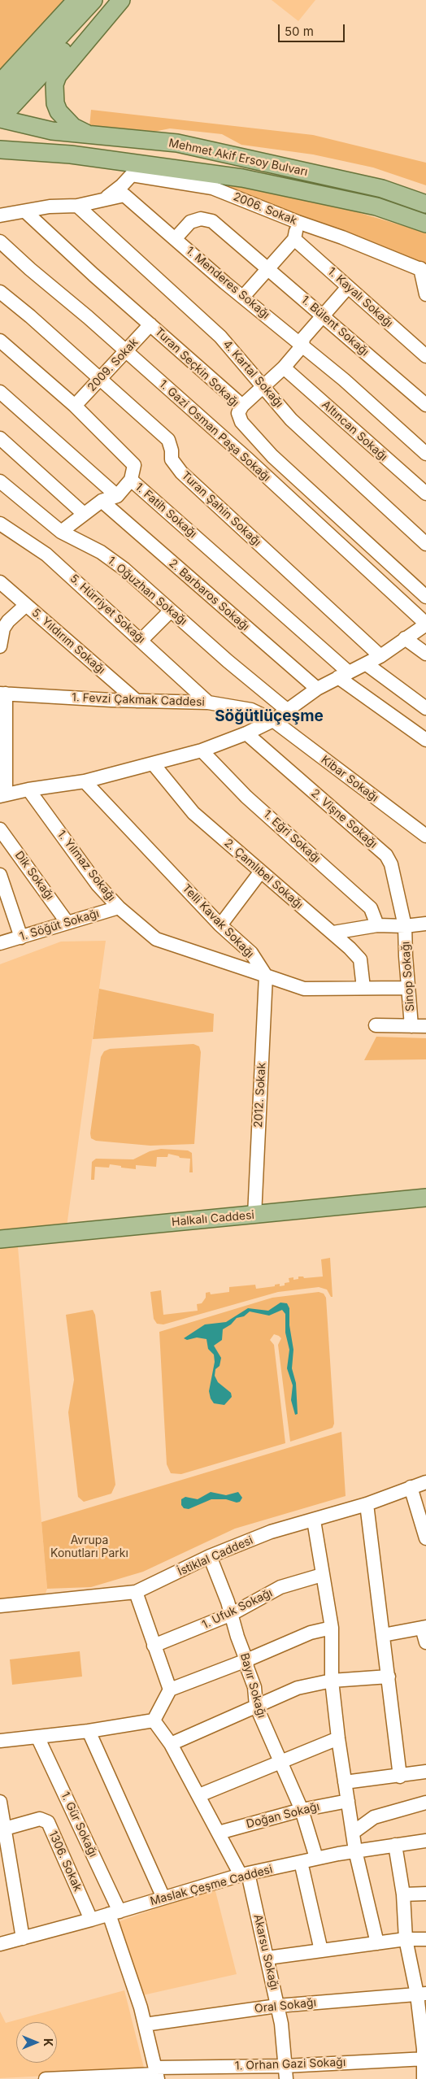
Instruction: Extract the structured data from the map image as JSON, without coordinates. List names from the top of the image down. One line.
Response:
{"streets":{"main road":["Mehmet Akif Ersoy Bulvarı","Halkalı Caddesi"],"street":["2006. Sokak","1. Menderes Sokağı","1. Kayalı Sokağı","1. Bülent Sokağı","2009. Sokak","Turan Seçkin Sokağı","4. Kartal Sokağı","1. Gazi Osman Paşa Sokağı","Altıncan Sokağı","Turan Şahin Sokağı","1. Fatih Sokağı","1. Oğuzhan Sokağı","2. Barbaros Sokağı","5. Hürriyet Sokağı","5. Yıldırım Sokağı","1. Fevzi Çakmak Caddesi","Kibar Sokağı","2. Vişne Sokağı","1. Eğri Sokağı","1. Yılmaz Sokağı","2. Çamlıbel Sokağı","Dik Sokağı","Telli Kavak Sokağı","1. Söğüt Sokağı","Sinop Sokağı","2012. Sokak","İstiklal Caddesi","1. Ufuk Sokağı","Bayır Sokağı","Doğan Sokağı","1. Gür Sokağı","1306. Sokak","Maslak Çeşme Caddesi","Akarsu Sokağı","Oral Sokağı","1. Orhan Gazi Sokağı"]},"crossings":[["2006. Sokak","1. Menderes Sokağı"],["1. Menderes Sokağı","1. Bülent Sokağı"],["1. Menderes Sokağı","Turan Seçkin Sokağı"],["1. Menderes Sokağı","4. Kartal Sokağı"],["2009. Sokak","Turan Seçkin Sokağı"],["2009. Sokak","1. Gazi Osman Paşa Sokağı"],["2009. Sokak","Turan Şahin Sokağı"],["2009. Sokak","1. Fatih Sokağı"],["5. Hürriyet Sokağı","1. Fevzi Çakmak Caddesi"],["5. Yıldırım Sokağı","1. Fevzi Çakmak Caddesi"],["1. Fevzi Çakmak Caddesi","Kibar Sokağı"],["2. Vişne Sokağı","Sinop Sokağı"],["1. Yılmaz Sokağı","Telli Kavak Sokağı"],["1. Yılmaz Sokağı","1. Söğüt Sokağı"],["1. Yılmaz Sokağı","2012. Sokak"],["Dik Sokağı","1. Söğüt Sokağı"],["Telli Kavak Sokağı","2012. Sokak"],["2012. Sokak","Halkalı Caddesi"],["İstiklal Caddesi","Bayır Sokağı"],["1. Ufuk Sokağı","Bayır Sokağı"],["Bayır Sokağı","Doğan Sokağı"],["Bayır Sokağı","Maslak Çeşme Caddesi"],["Doğan Sokağı","Akarsu Sokağı"],["1. Gür Sokağı","Maslak Çeşme Caddesi"],["1. Gür Sokağı","Oral Sokağı"],["1. Gür Sokağı","1. Orhan Gazi Sokağı"],["1306. Sokak","Maslak Çeşme Caddesi"],["Maslak Çeşme Caddesi","Akarsu Sokağı"],["Akarsu Sokağı","Oral Sokağı"],["Akarsu Sokağı","1. Orhan Gazi Sokağı"]],"districts":["Söğütlüçeşme"],"parks":["Avrupa Konutları Parkı"],"scale_bar":"50 m","north":"right"}
